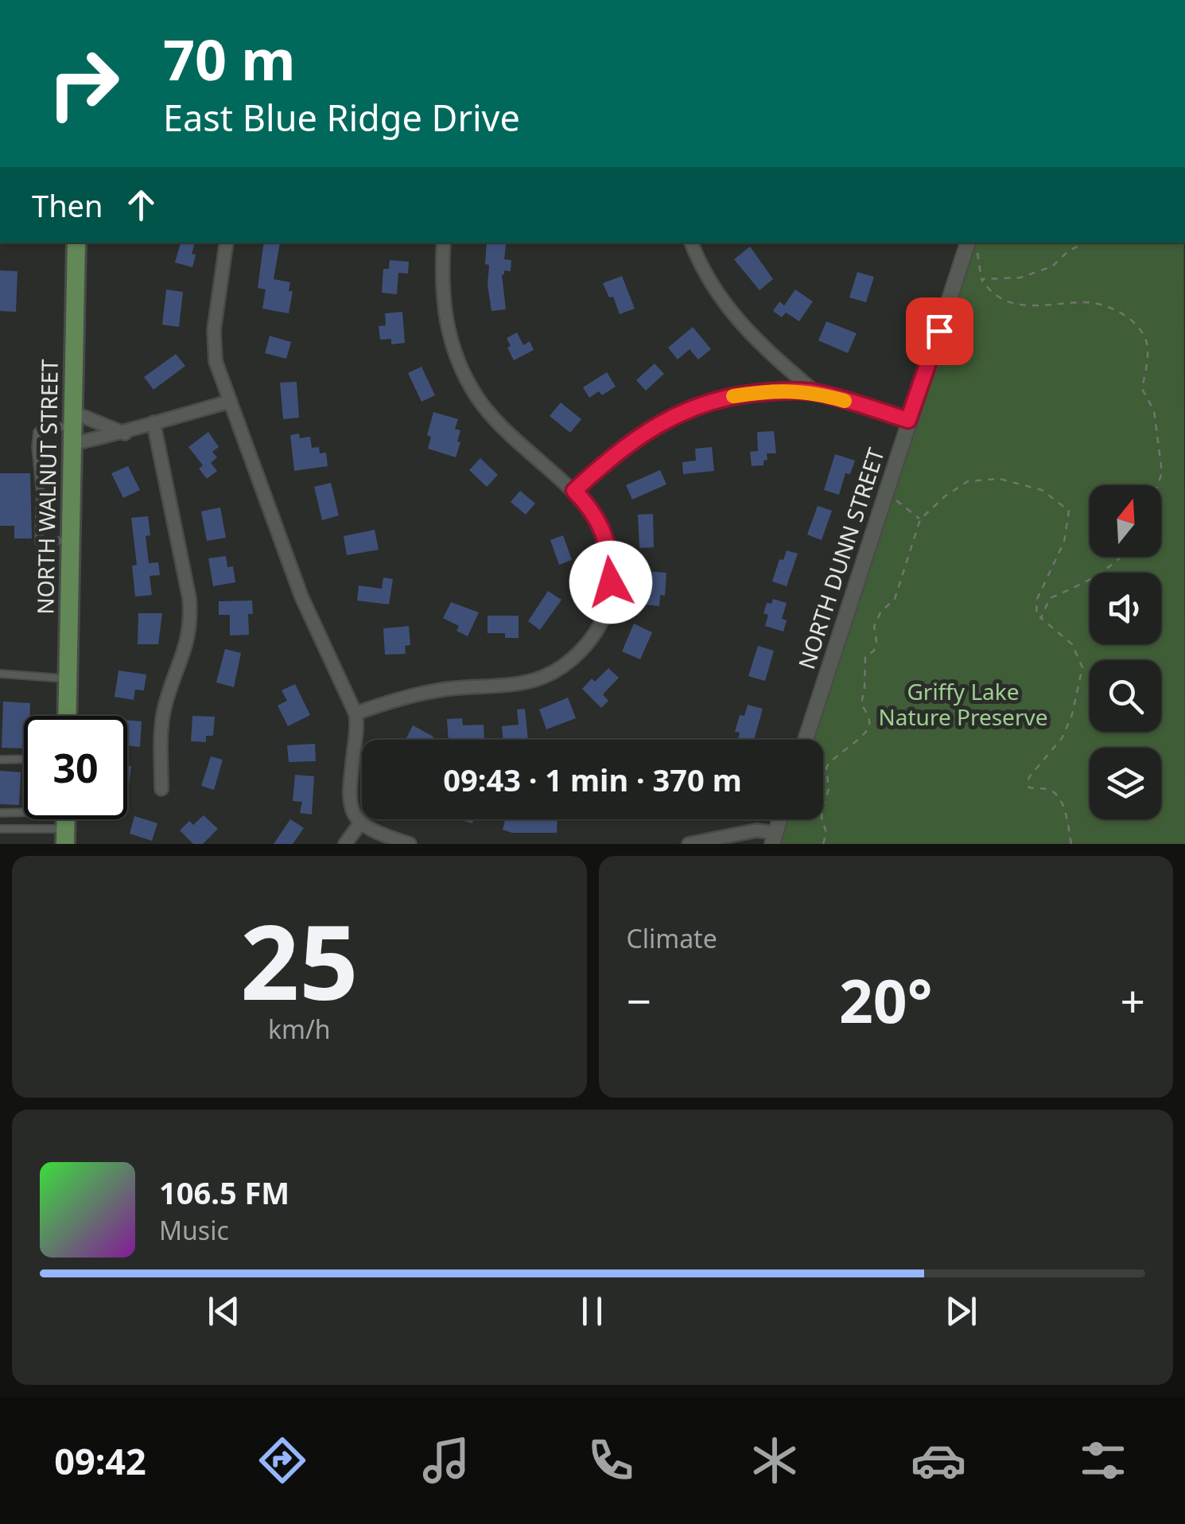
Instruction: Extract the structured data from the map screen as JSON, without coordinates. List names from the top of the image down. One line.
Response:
{"streets":{"main road":["NORTH WALNUT STREET"],"street":["NORTH DUNN STREET"]},"parks":["Griffy Lake Nature Preserve"],"north":"top","page":{"turn":["70 m","East Blue Ridge Drive"],"then":"Then","limit":"30","trip":"09:43 · 1 min · 370 m","tile":[["25","km/h"],"Climate"],"heat":["−","20°","+"],"song":["106.5 FM","Music"],"tabs":"09:42"}}
